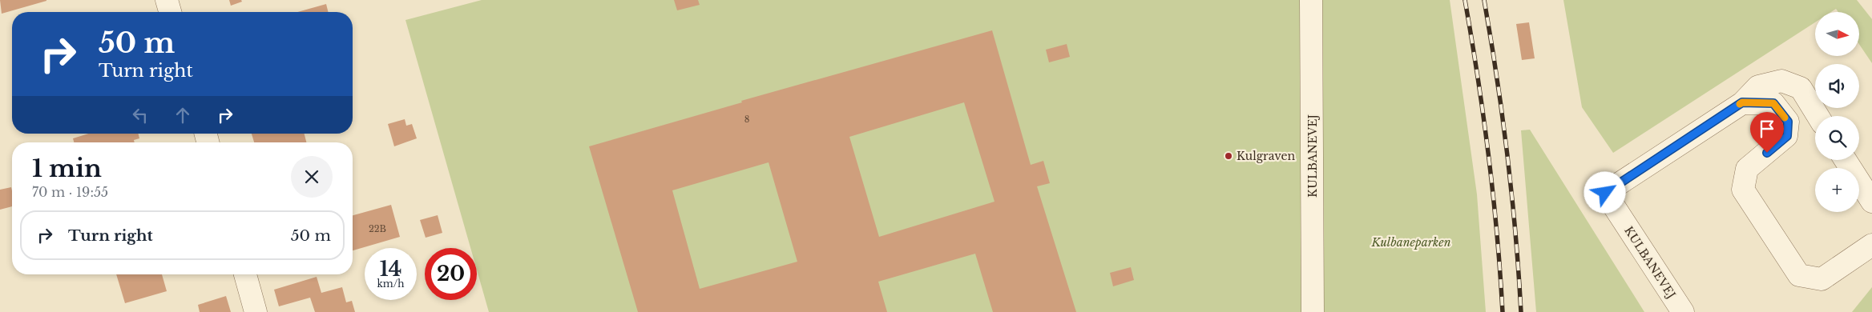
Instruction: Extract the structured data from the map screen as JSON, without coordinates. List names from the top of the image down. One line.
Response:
{"streets":{"street":["KULBANEVEJ"]},"parks":["Kulbaneparken"],"places":["Kulgraven"],"house_numbers":["8","22B"],"north":"right","page":{"map_buttons":"+","turn":["50 m","Turn right"],"heading":["1 min","70 m · 19:55"],"list":[{"name":"Turn right","value":"50 m"}],"speed":"14 km/h","limit":"20"}}
